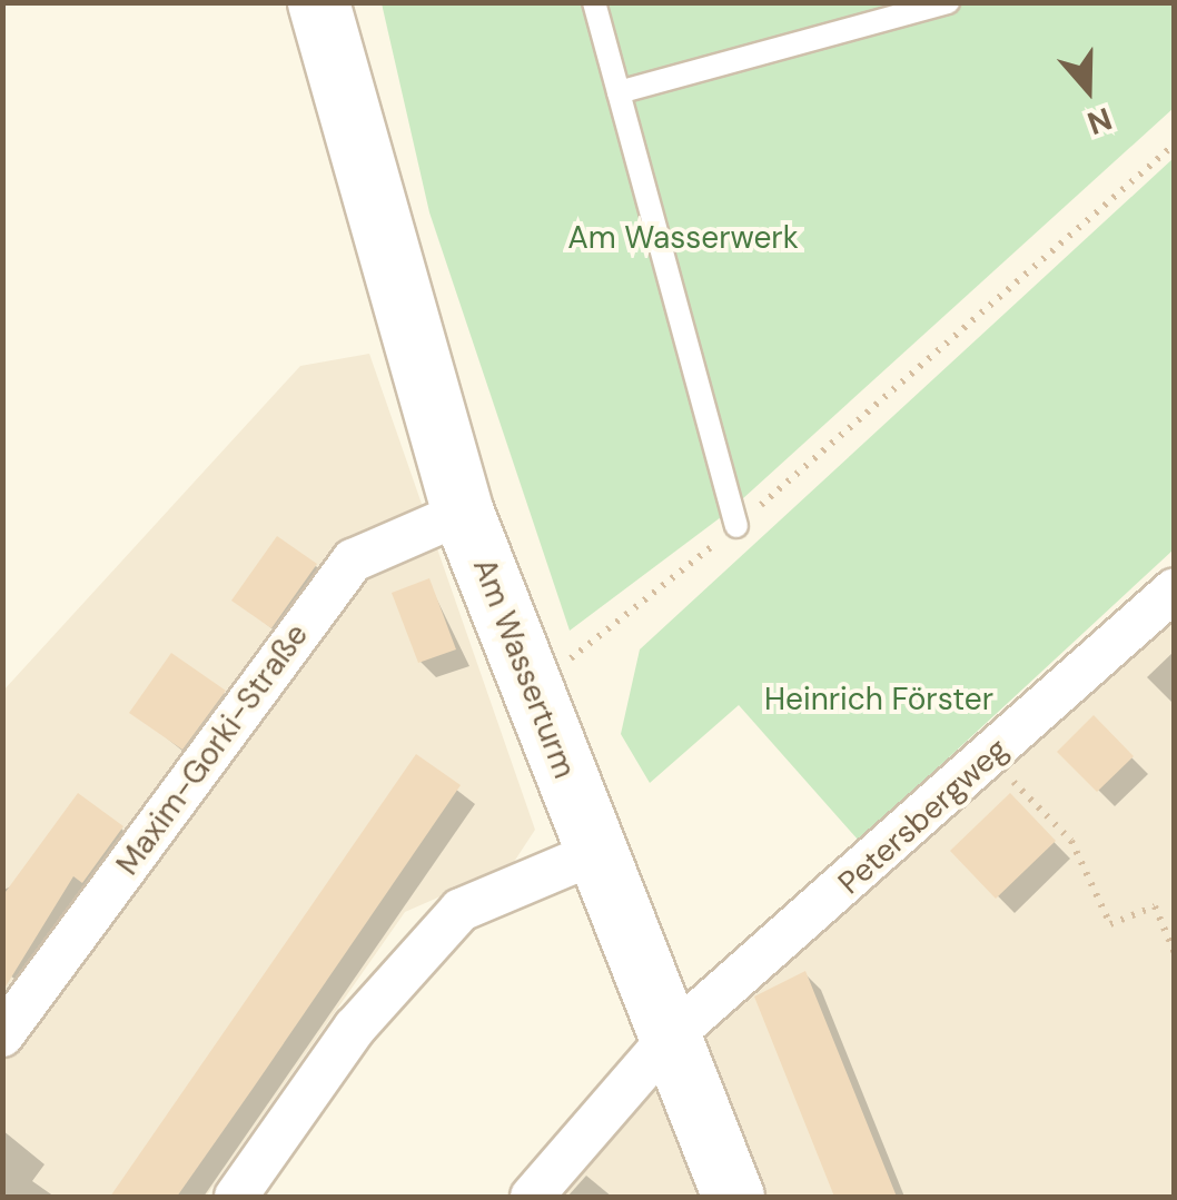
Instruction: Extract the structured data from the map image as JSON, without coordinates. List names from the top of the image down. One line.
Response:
{"streets":{"street":["Am Wasserturm","Maxim-Gorki-Straße","Petersbergweg"]},"crossings":[["Am Wasserturm","Maxim-Gorki-Straße"],["Am Wasserturm","Petersbergweg"]],"parks":["Am Wasserwerk","Heinrich Förster"],"north":"bottom"}
